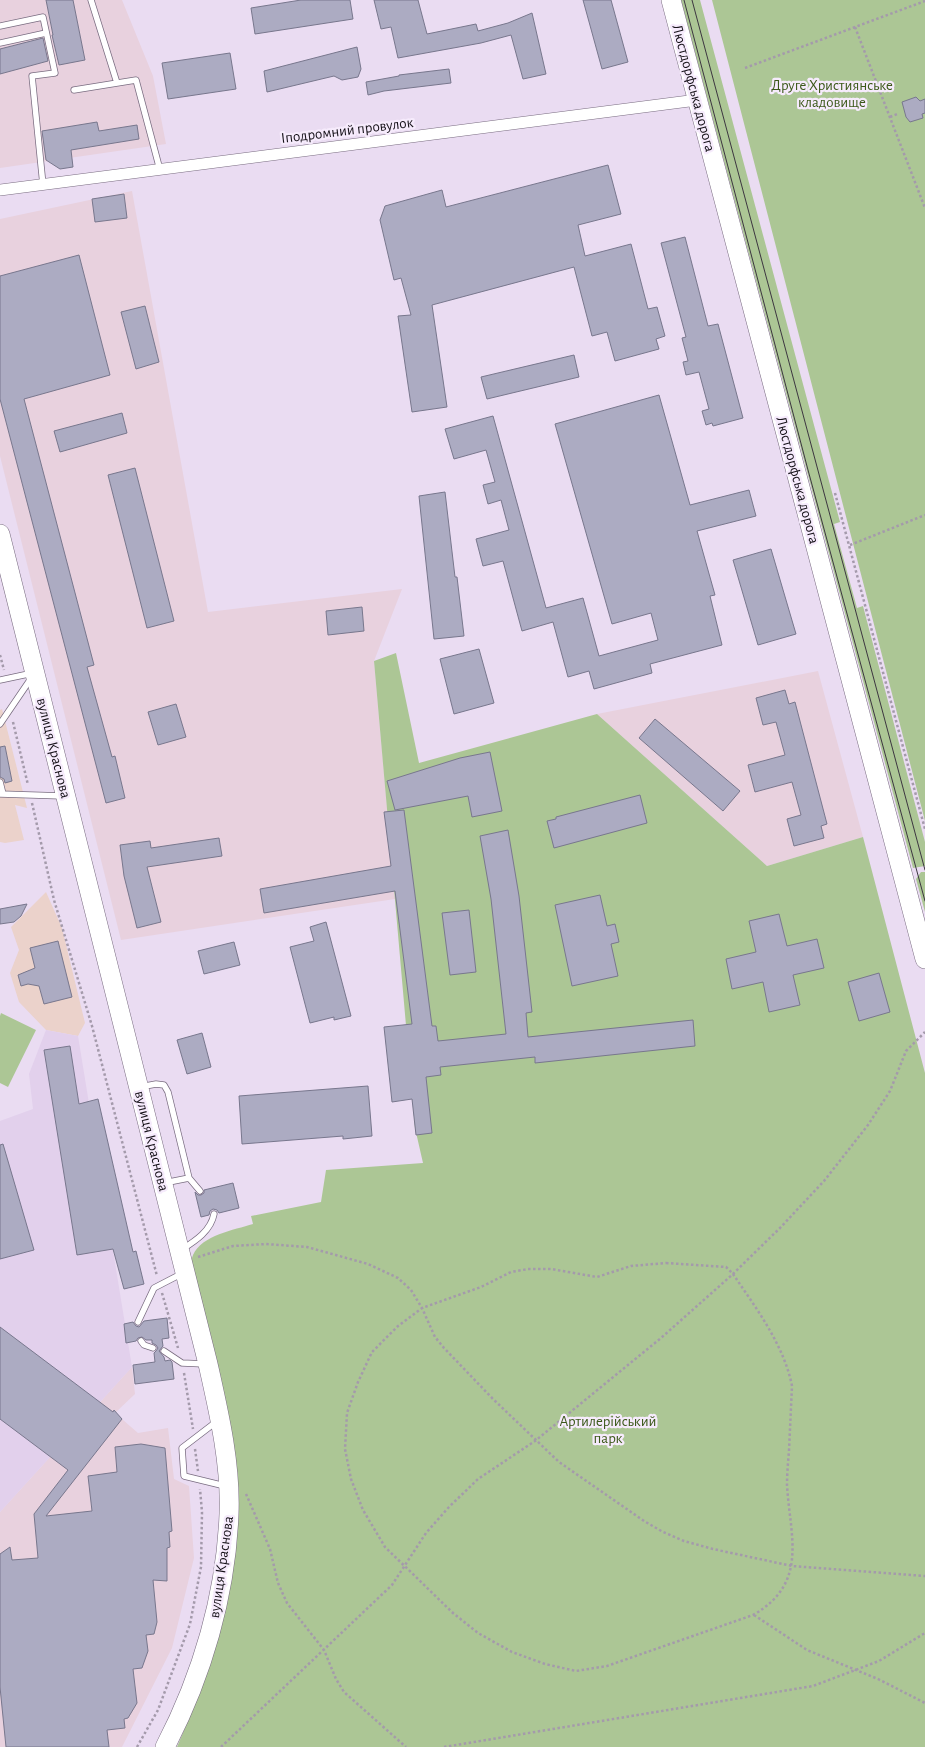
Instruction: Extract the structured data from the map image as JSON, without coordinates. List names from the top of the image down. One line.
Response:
{"streets":{"main road":["Люстдорфська дорога","вулиця Краснова"],"street":["Іподромний провулок"]},"crossings":[["Люстдорфська дорога","Іподромний провулок"]],"parks":["Друге Християнське кладовище","Артилерійський парк"]}
